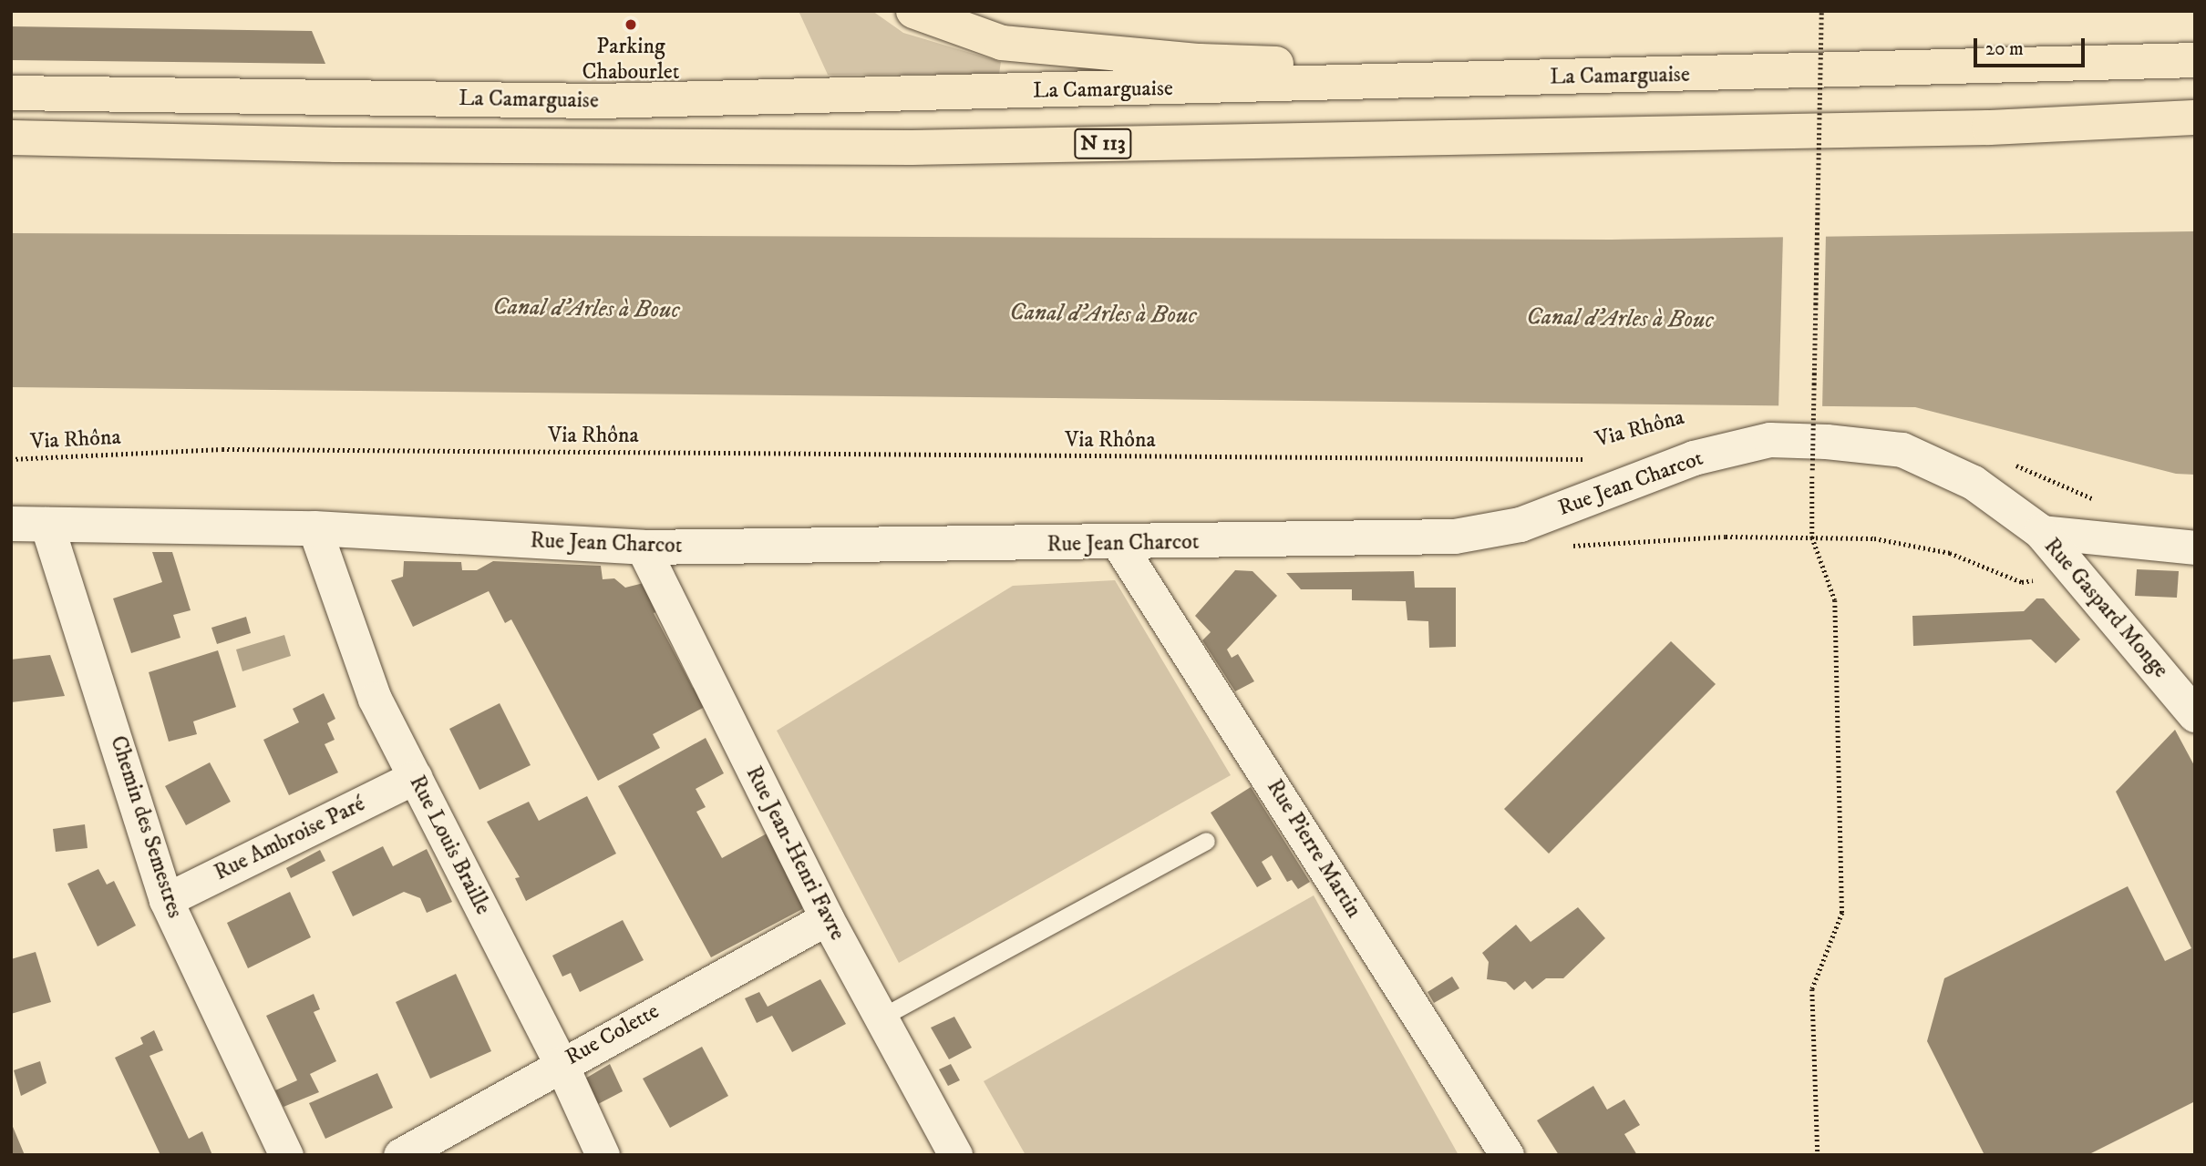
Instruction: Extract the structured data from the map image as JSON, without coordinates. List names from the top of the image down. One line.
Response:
{"streets":{"highway":["La Camarguaise","N 113"],"street":["Rue Jean Charcot","Rue Gaspard Monge","Chemin des Semestres","Rue Ambroise Paré","Rue Louis Braille","Rue Pierre Martin","Rue Jean-Henri Favre","Rue Colette"],"path":["Via Rhôna"]},"crossings":[["Rue Jean Charcot","Rue Gaspard Monge"],["Rue Jean Charcot","Chemin des Semestres"],["Rue Jean Charcot","Rue Louis Braille"],["Rue Jean Charcot","Rue Pierre Martin"],["Rue Jean Charcot","Rue Jean-Henri Favre"],["Chemin des Semestres","Rue Ambroise Paré"],["Rue Ambroise Paré","Rue Louis Braille"],["Rue Louis Braille","Rue Colette"],["Rue Jean-Henri Favre","Rue Colette"]],"water":["Canal d'Arles à Bouc"],"places":["Parking Chabourlet"],"scale_bar":"20 m"}
